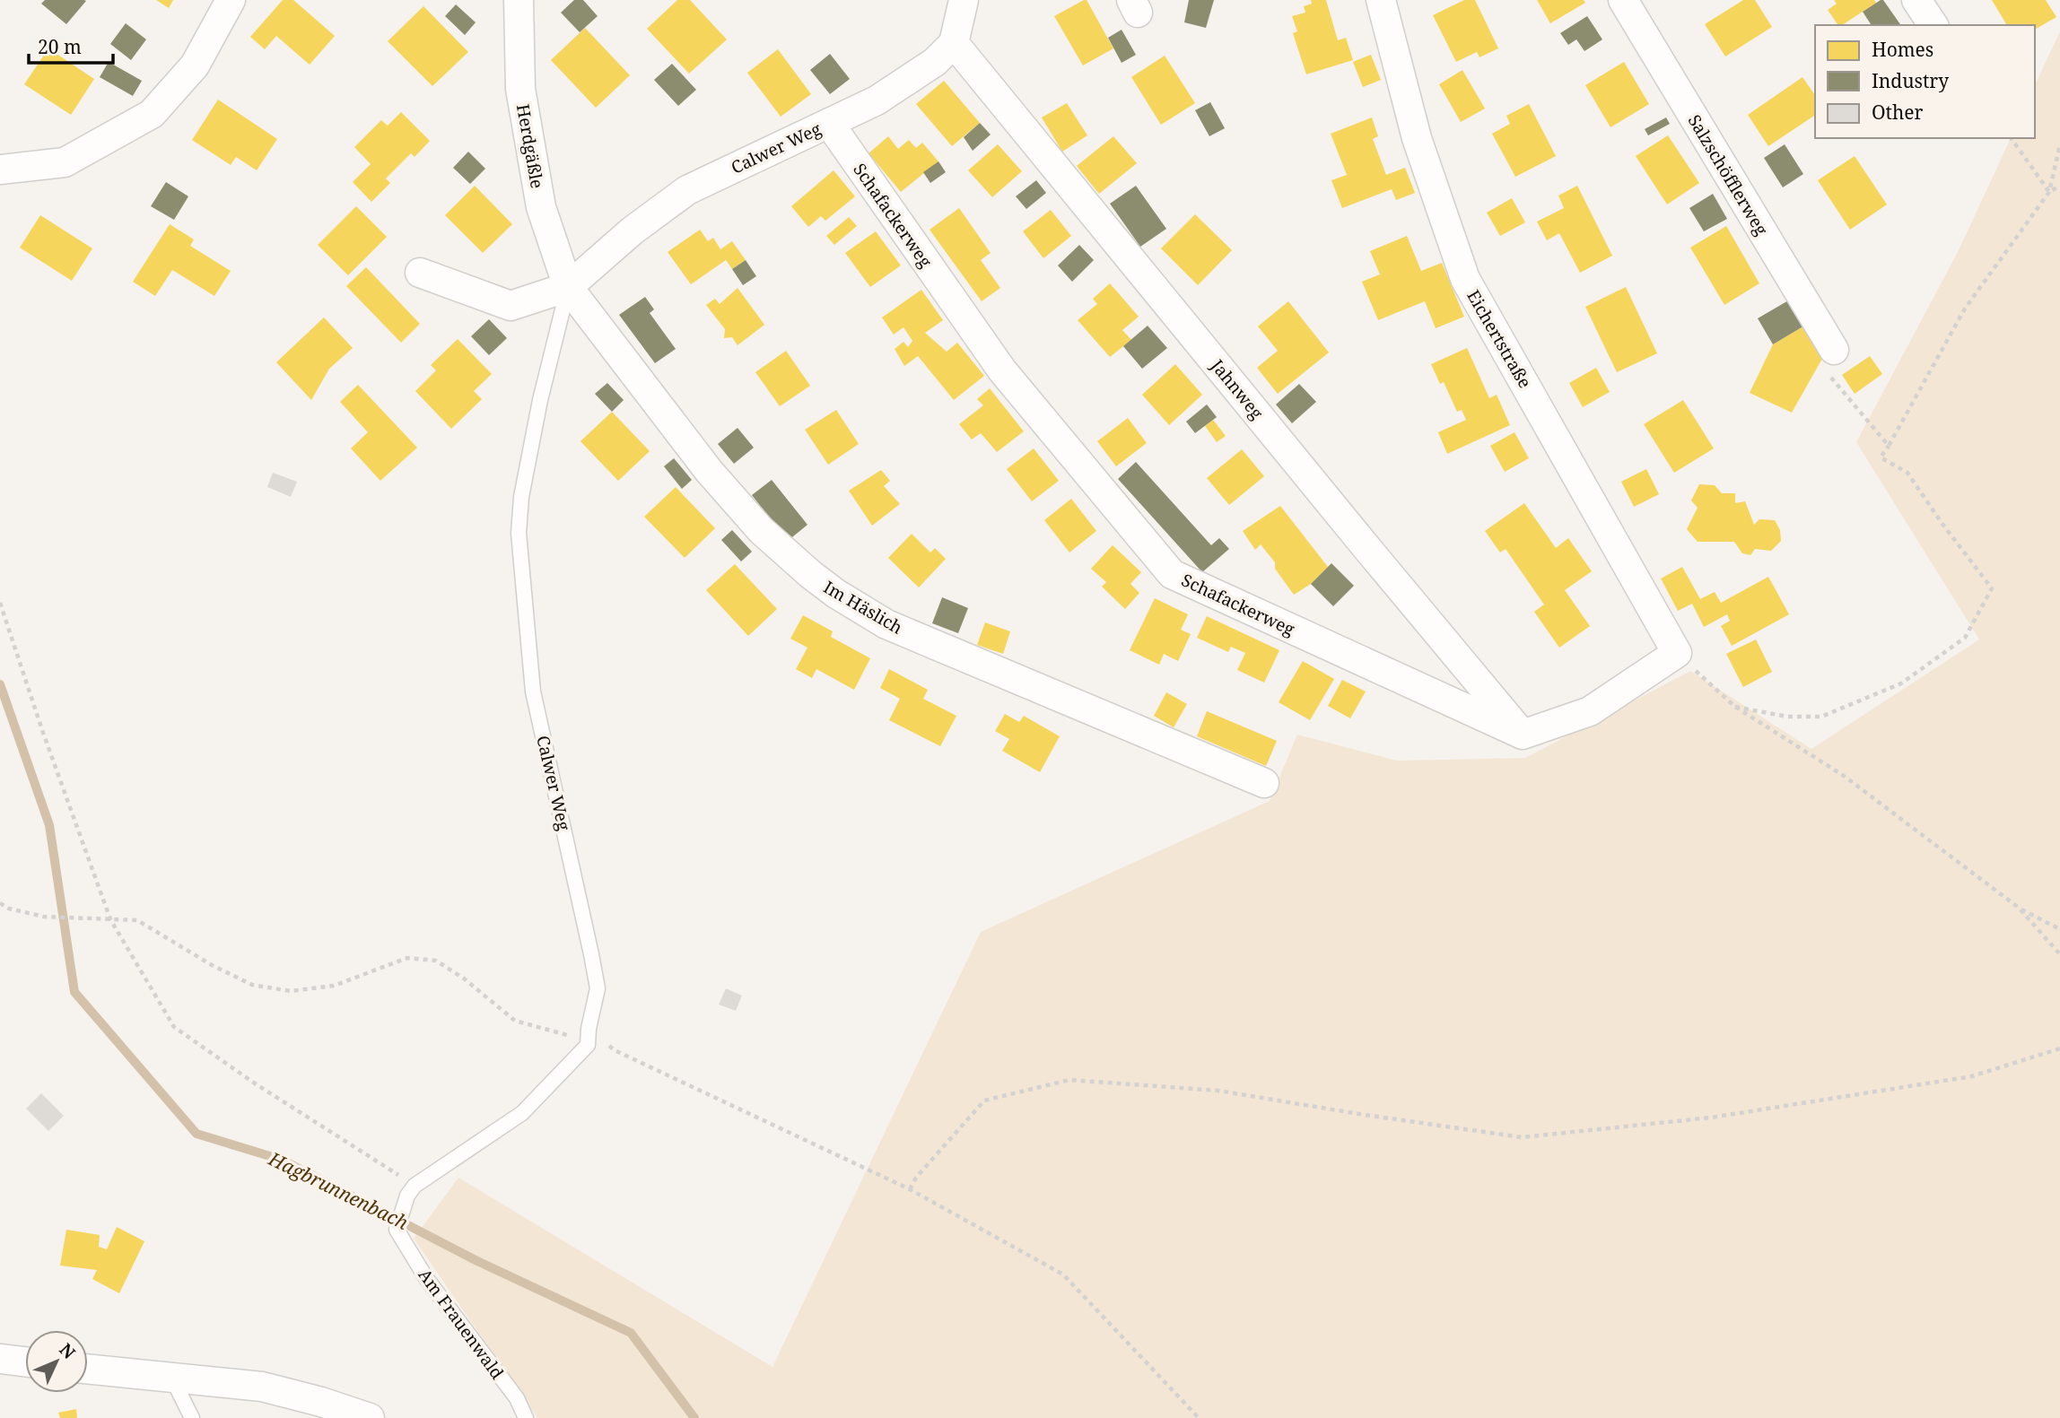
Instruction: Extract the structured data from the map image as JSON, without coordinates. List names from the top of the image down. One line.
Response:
{"streets":{"street":["Herdgäßle","Calwer Weg","Salzschöfflerweg","Schafackerweg","Eichertstraße","Jahnweg","Im Häslich"],"lane":["Am Frauenwald"]},"crossings":[["Herdgäßle","Calwer Weg"],["Herdgäßle","Im Häslich"],["Calwer Weg","Schafackerweg"],["Calwer Weg","Jahnweg"],["Calwer Weg","Im Häslich"],["Calwer Weg","Am Frauenwald"],["Schafackerweg","Jahnweg"]],"water":["Hagbrunnenbach"],"legend":["Homes","Industry","Other"],"scale_bar":"20 m","north":"top right"}
